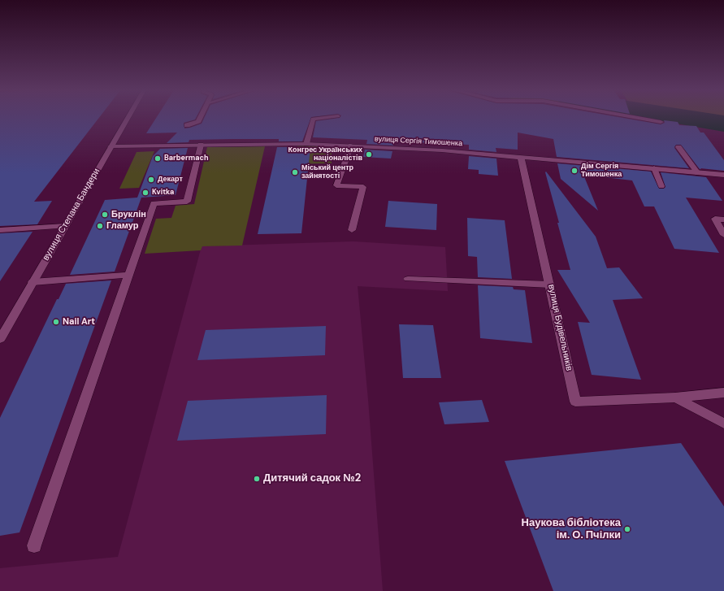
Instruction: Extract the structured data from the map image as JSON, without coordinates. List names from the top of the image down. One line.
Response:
{"streets":{"street":["вулиця Сергія Тимошенка","вулиця Степана Бандери","вулиця Будівельників"]},"crossings":[["вулиця Сергія Тимошенка","вулиця Степана Бандери"],["вулиця Сергія Тимошенка","вулиця Будівельників"]],"places":["Конгрес Українських націоналістів","Barbermach","Дім Сергія Тимошенка","Міський центр зайнятості","Декарт","Kvitka","Бруклін","Гламур","Nail Art","Дитячий садок №2","Наукова бібліотека ім. О. Пчілки"]}
